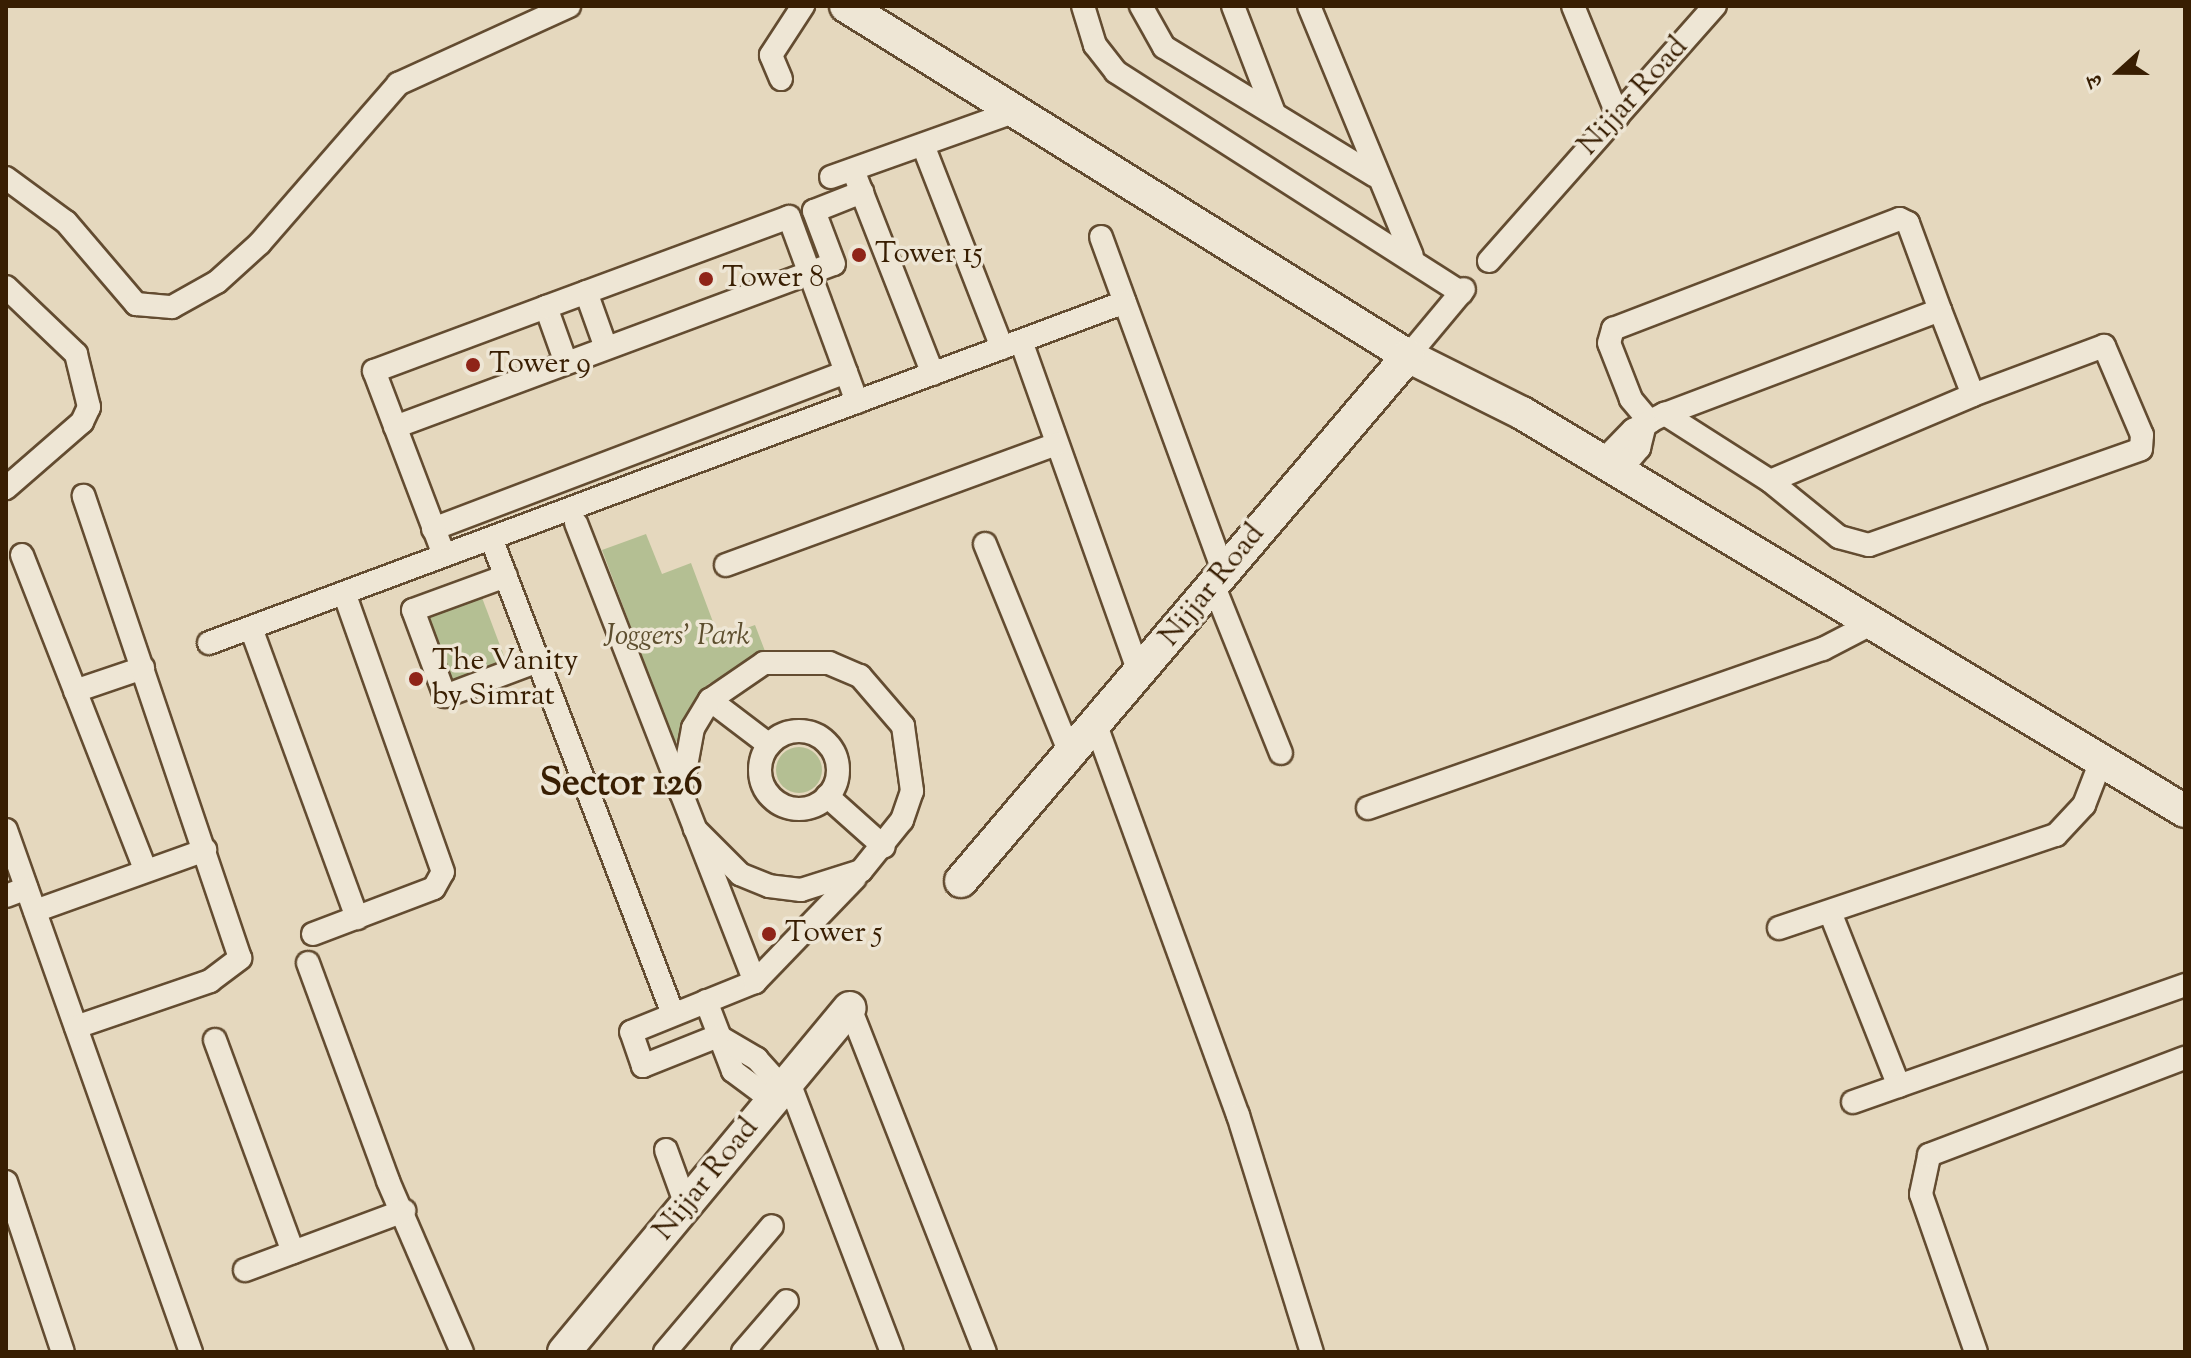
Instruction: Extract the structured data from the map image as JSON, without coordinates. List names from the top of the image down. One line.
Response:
{"streets":{"street":["Nijjar Road"]},"districts":["Sector 126"],"parks":["Joggers' Park"],"places":["Tower 15","Tower 8","Tower 9","The Vanity by Simrat","Tower 5"],"north":"left"}
